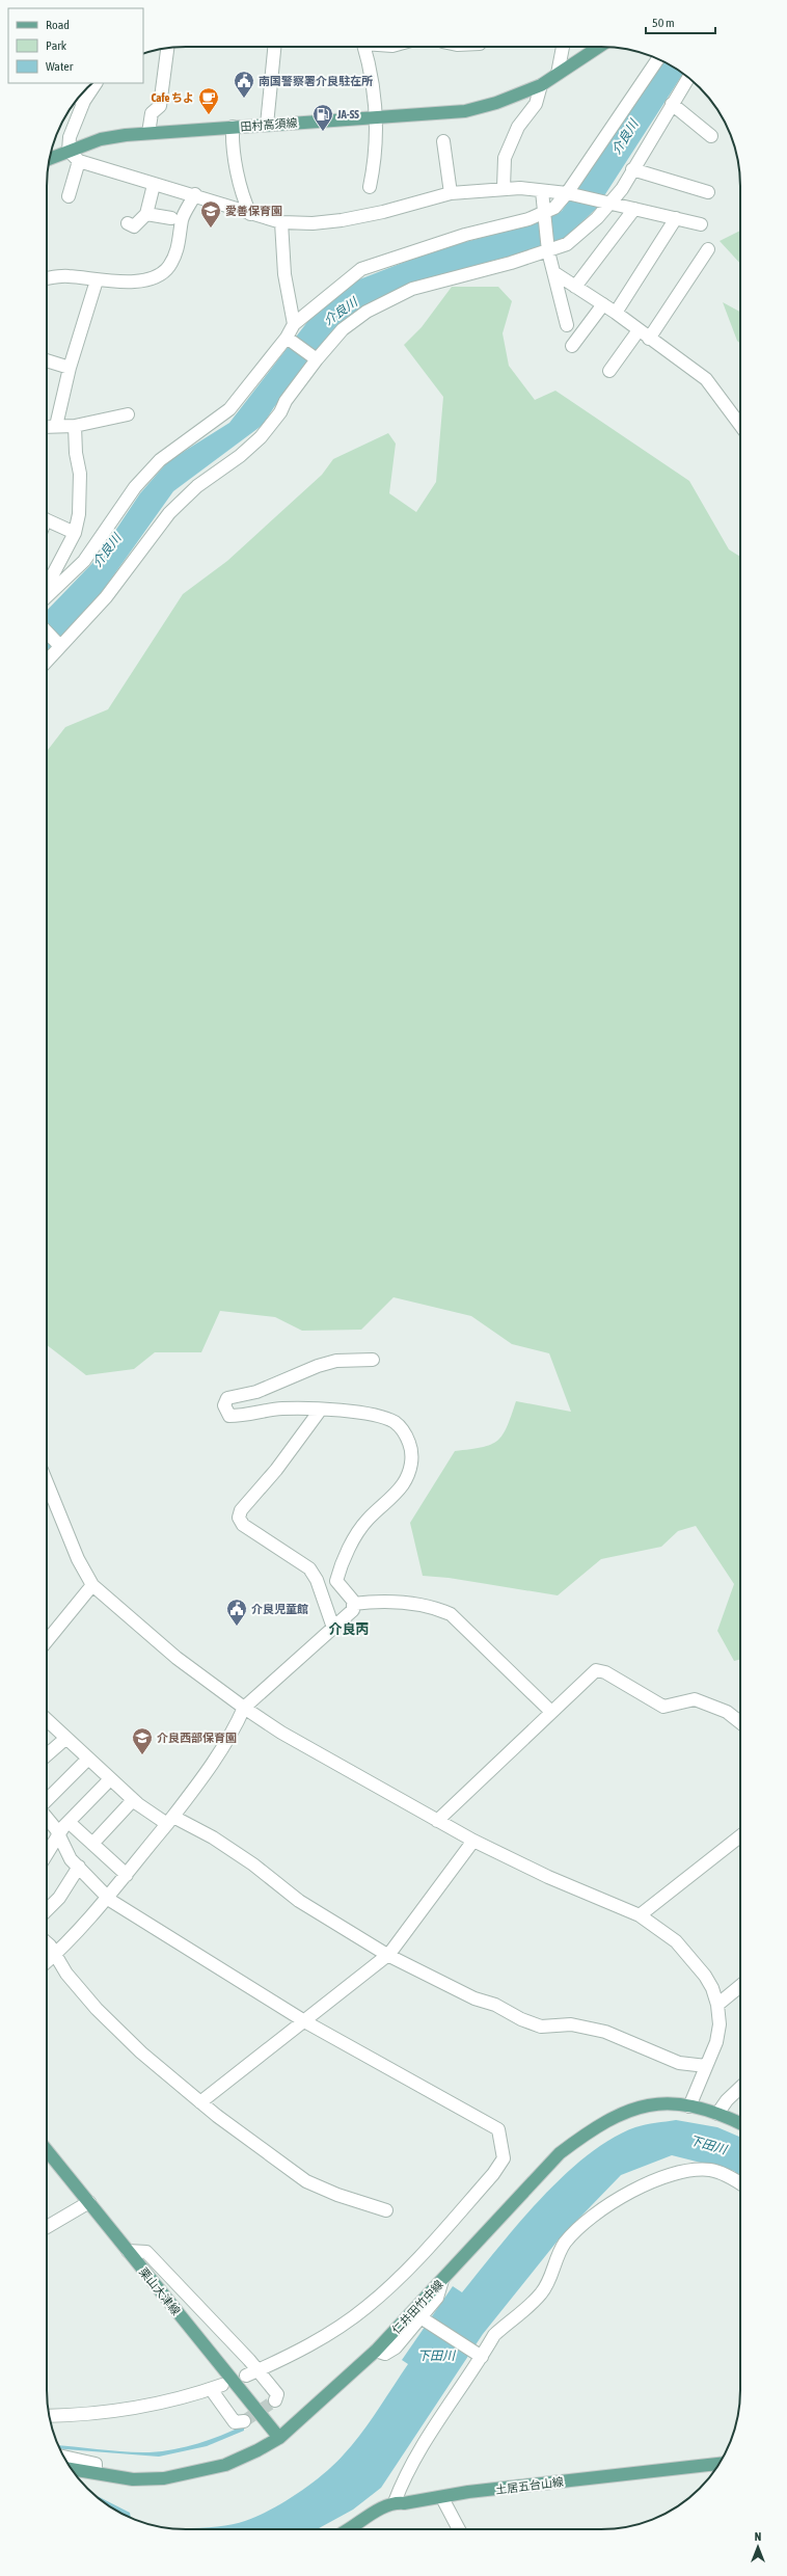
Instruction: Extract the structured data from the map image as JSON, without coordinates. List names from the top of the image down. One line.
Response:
{"streets":{"main road":["田村高須線","栗山大津線","仁井田竹中線","土居五台山線"]},"crossings":[["栗山大津線","仁井田竹中線"]],"districts":["介良丙"],"water":["介良川","下田川"],"places":{"public building":["南国警察署介良駐在所","介良児童館"],"cafe":["Cafe ちよ"],"fuel station":["JA-SS"],"school or university":["愛善保育園","介良西部保育園"]},"legend":["Road","Park","Water"],"scale_bar":"50 m","north":"top"}
